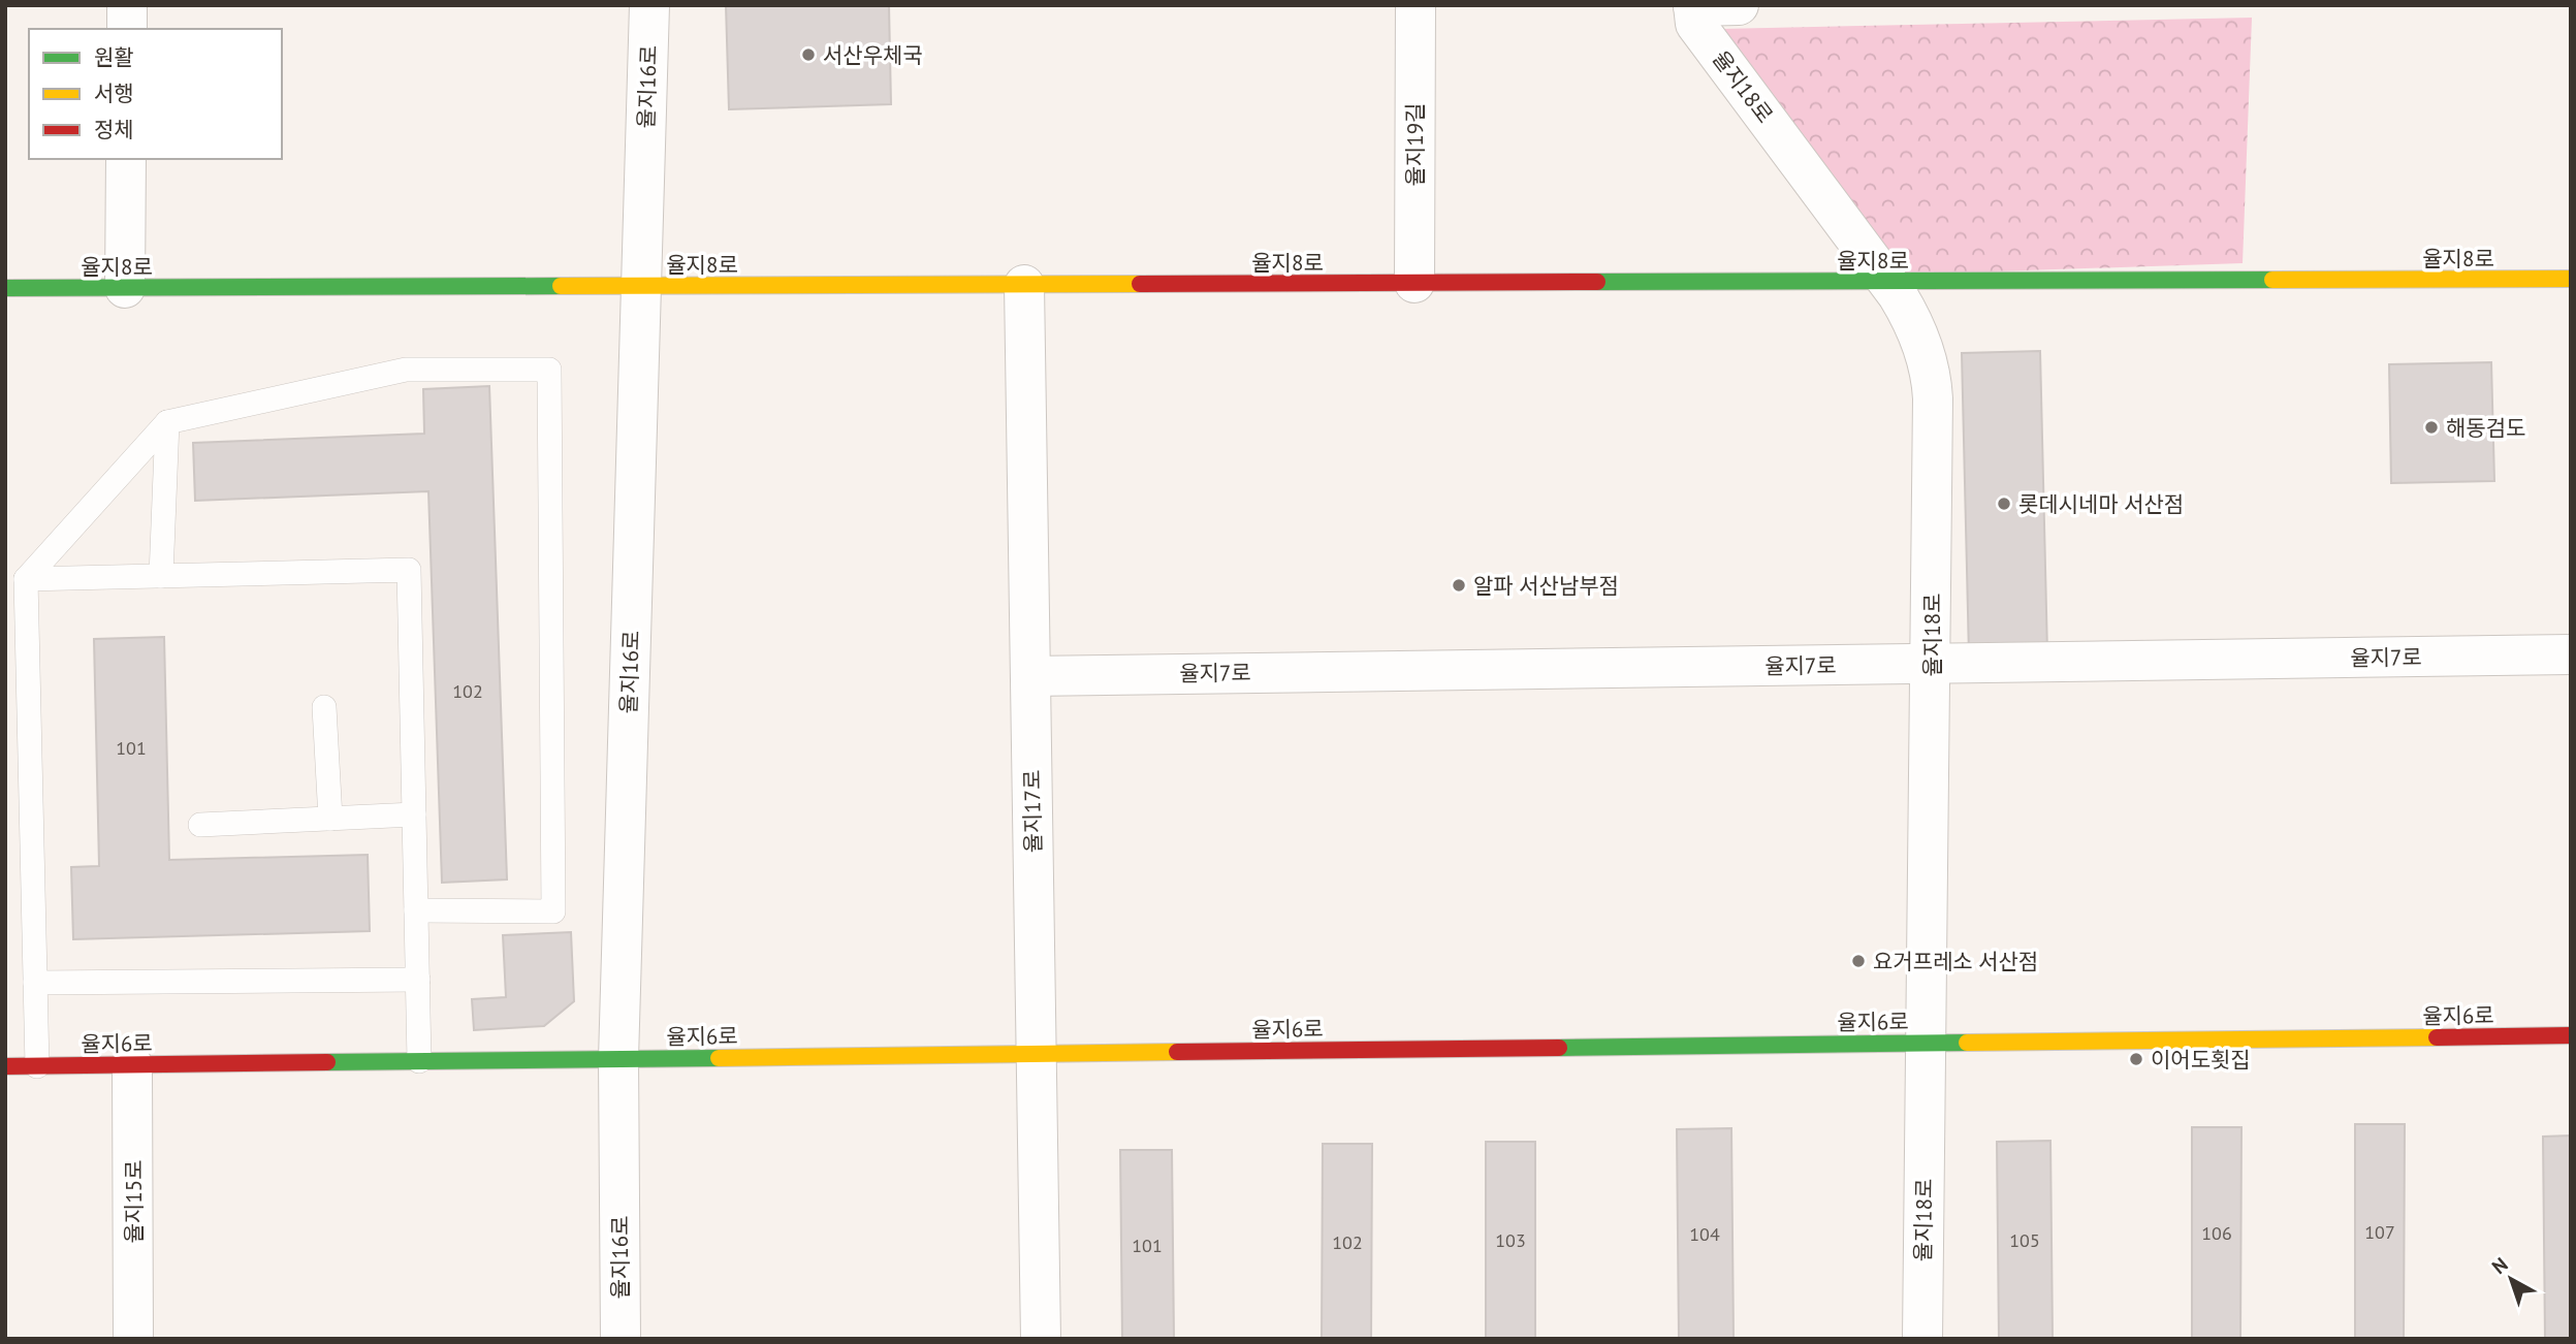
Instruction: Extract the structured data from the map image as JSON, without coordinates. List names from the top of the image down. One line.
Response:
{"streets":{"street":["율지16로","율지18로","율지19길","율지8로","율지7로","율지17로","율지6로","율지15로"]},"crossings":[["율지16로","율지8로"],["율지16로","율지6로"],["율지18로","율지8로"],["율지18로","율지7로"],["율지18로","율지6로"],["율지19길","율지8로"],["율지8로","율지17로"],["율지7로","율지17로"],["율지17로","율지6로"],["율지6로","율지15로"]],"places":["서산우체국","해동검도","롯데시네마 서산점","알파 서산남부점","요거프레소 서산점","이어도횟집"],"house_numbers":["102","101","107","106","104","103","105","102","101"],"legend":["원활","서행","정체"],"north":"top left"}
